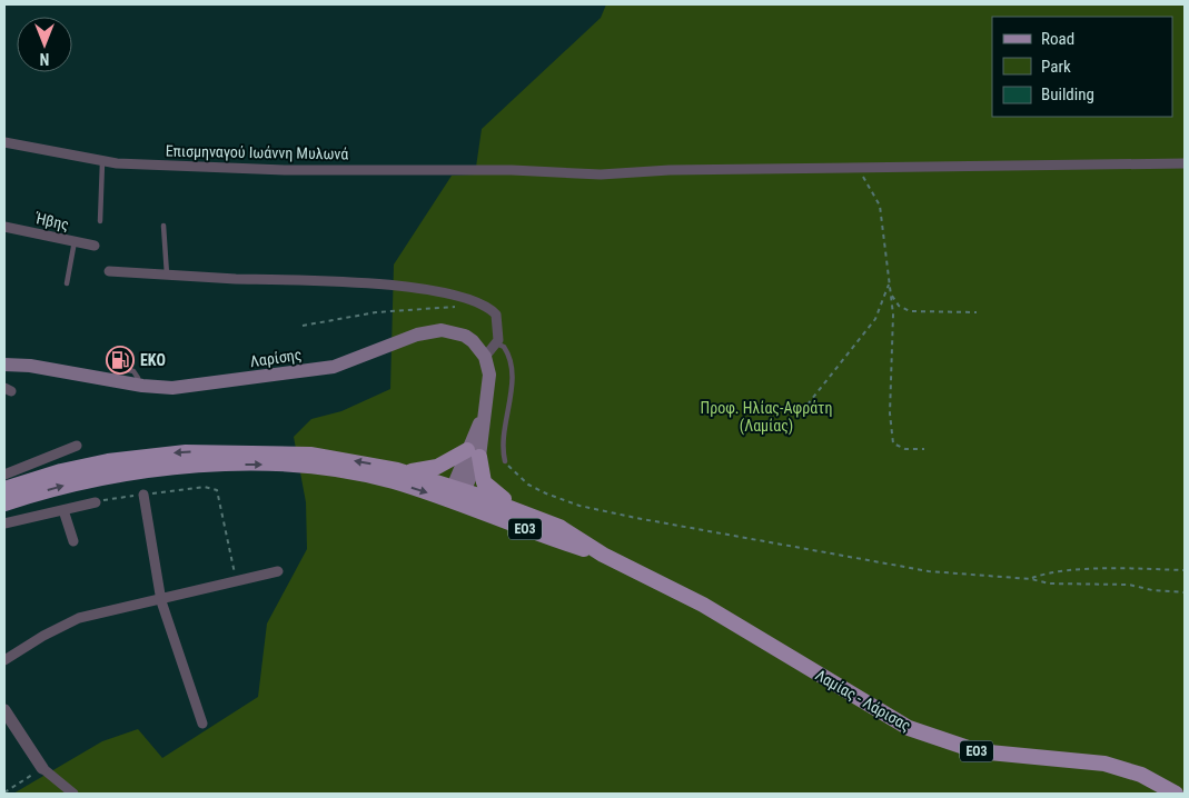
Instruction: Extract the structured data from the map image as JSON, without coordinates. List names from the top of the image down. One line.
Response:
{"streets":{"main road":["Λαρίσης","ΕΟ3","Λαμίας - Λάρισας"],"street":["Επισμηναγού Ιωάννη Μυλωνά","Ήβης"]},"crossings":[["Λαρίσης","ΕΟ3"],["ΕΟ3","Λαμίας - Λάρισας"]],"parks":["Προφ. Ηλίας-Αφράτη (Λαμίας)"],"places":{"fuel station":["EKO"]},"legend":["Road","Park","Building"],"north":"bottom"}
